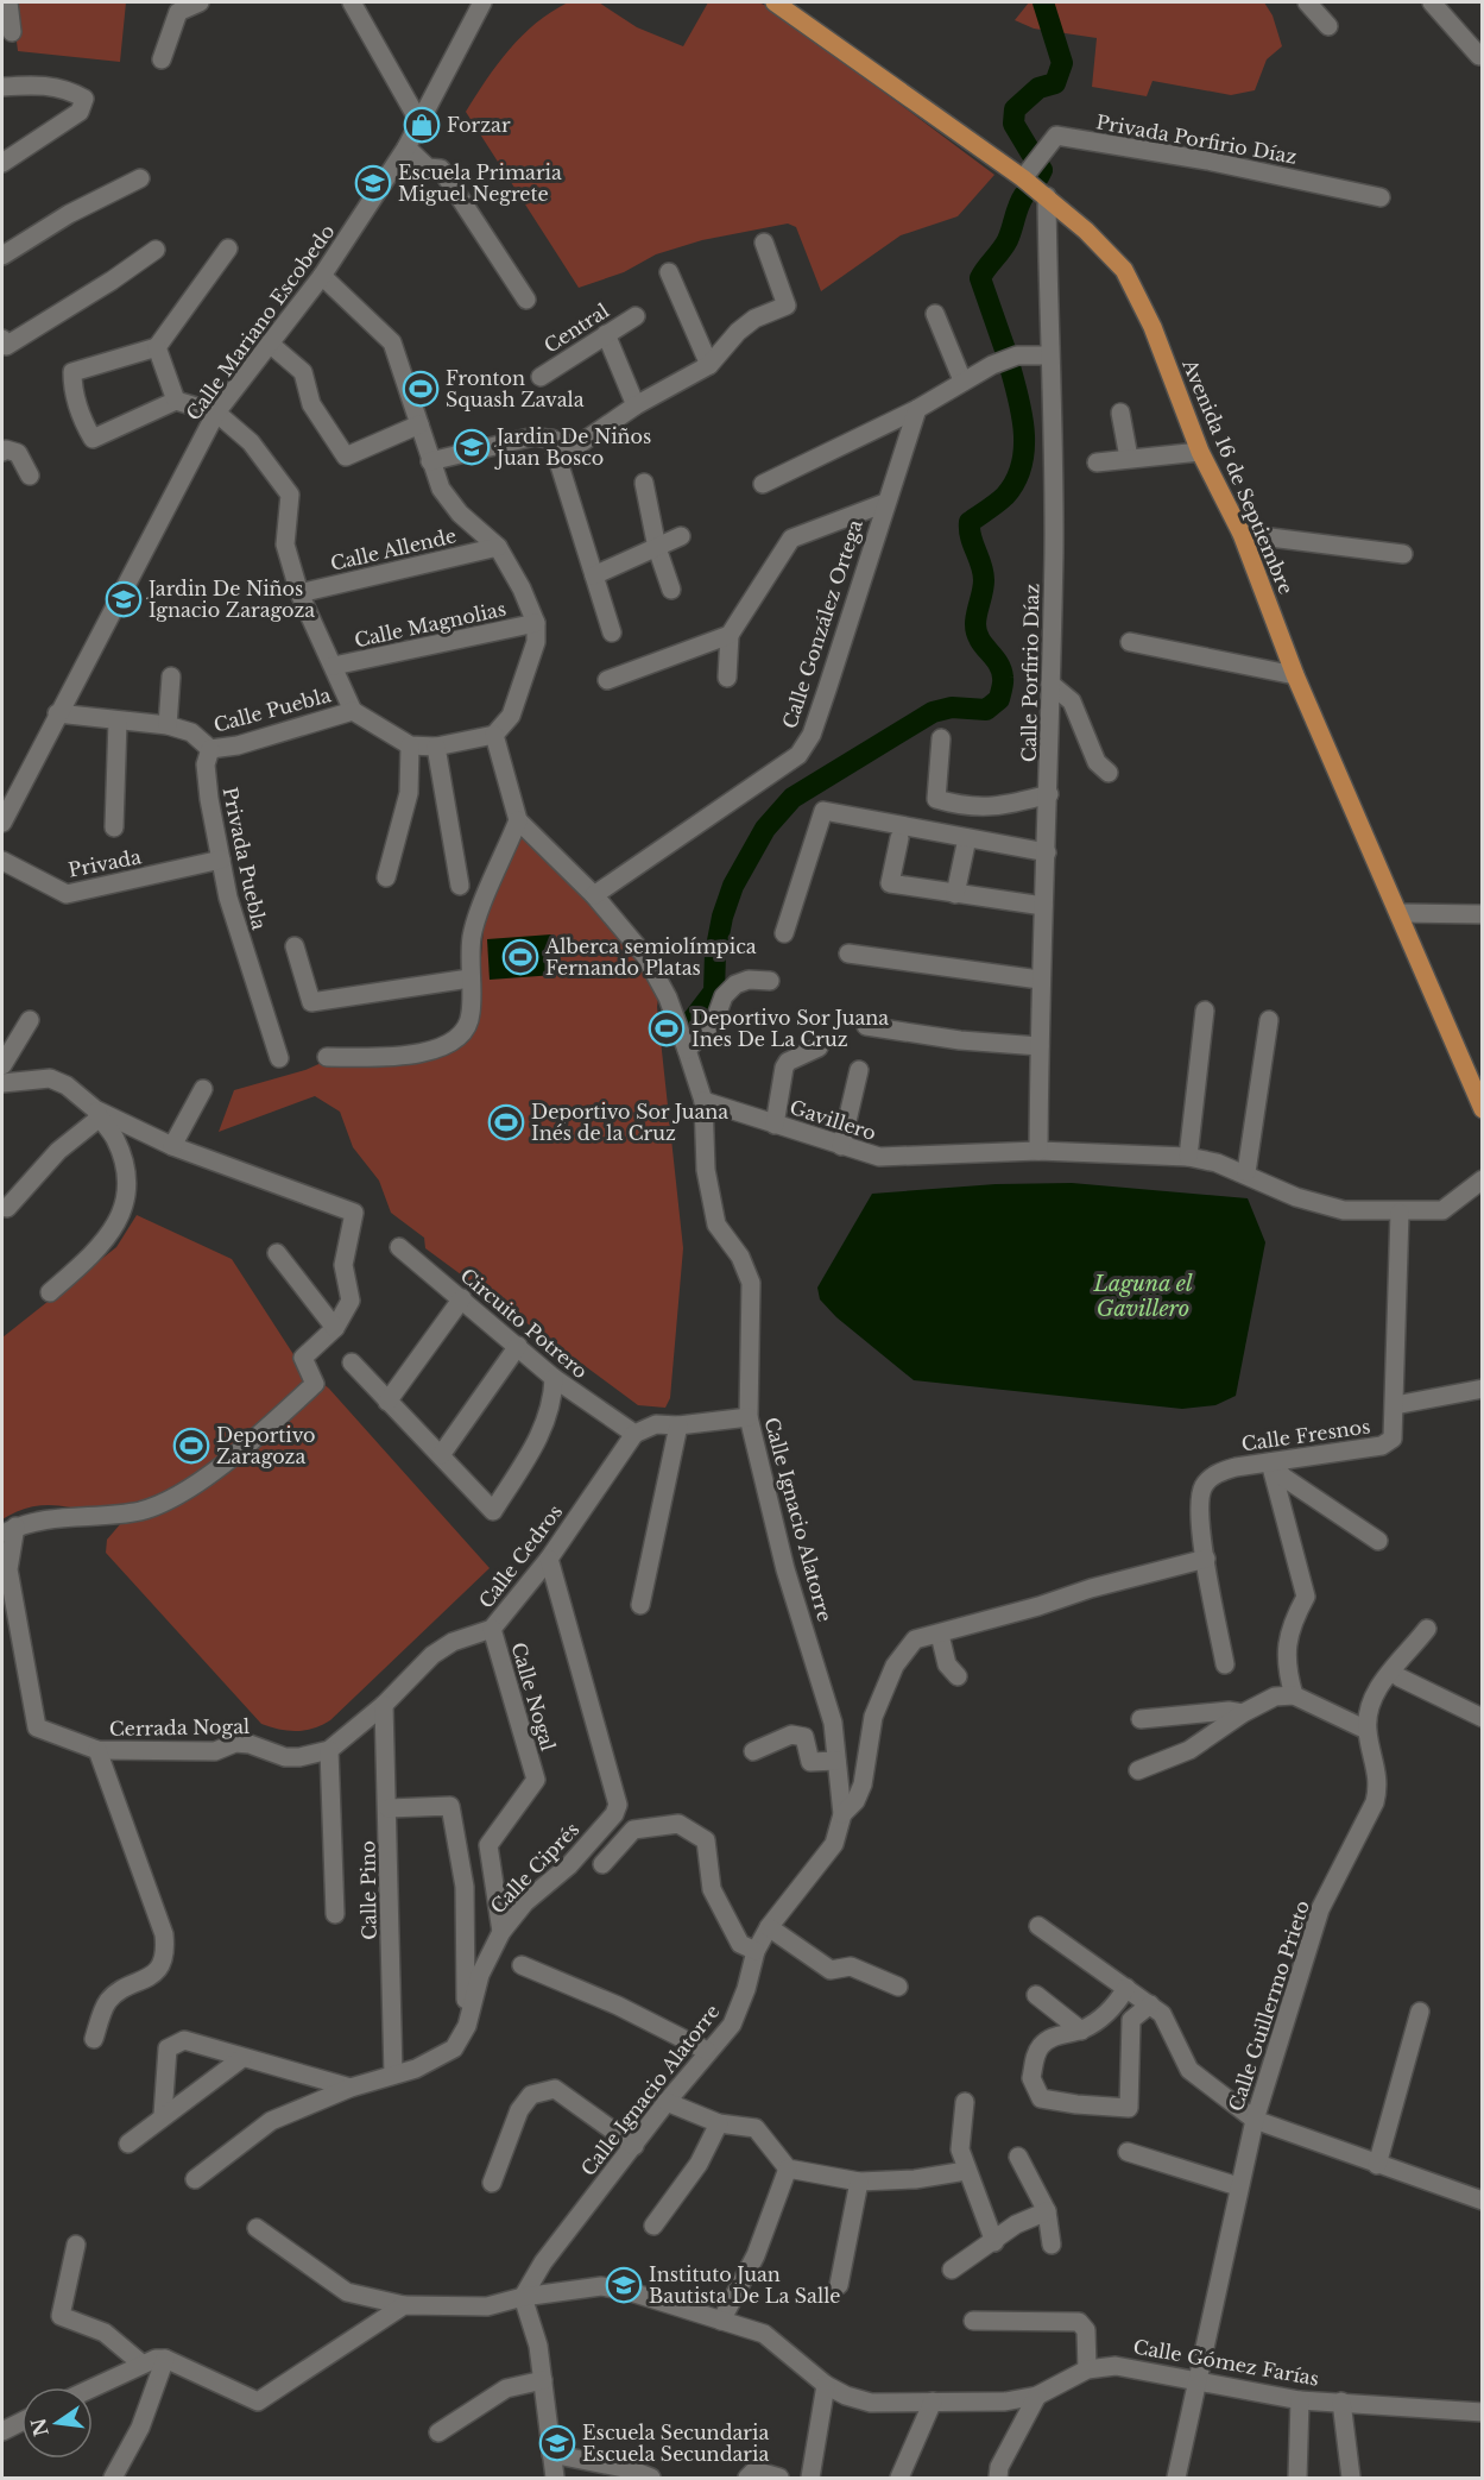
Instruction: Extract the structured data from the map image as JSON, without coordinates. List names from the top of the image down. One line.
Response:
{"streets":{"main road":["Avenida 16 de Septiembre"],"street":["Privada Porfirio Díaz","Calle Mariano Escobedo","Central","Calle Allende","Calle Magnolias","Calle González Ortega","Calle Porfirio Díaz","Calle Puebla","Privada Puebla","Privada","Gavillero","Circuito Potrero","Calle Fresnos","Calle Ignacio Alatorre","Calle Cedros","Calle Nogal","Cerrada Nogal","Calle Ciprés","Calle Pino","Calle Guillermo Prieto","Calle Gómez Farías"]},"crossings":[["Privada Porfirio Díaz","Avenida 16 de Septiembre"],["Calle Mariano Escobedo","Calle Puebla"],["Avenida 16 de Septiembre","Calle Porfirio Díaz"],["Calle González Ortega","Calle Ignacio Alatorre"],["Calle Porfirio Díaz","Gavillero"],["Calle Puebla","Privada Puebla"],["Calle Puebla","Calle Ignacio Alatorre"],["Privada Puebla","Privada"],["Gavillero","Calle Fresnos"],["Gavillero","Calle Ignacio Alatorre"],["Circuito Potrero","Calle Cedros"],["Calle Ignacio Alatorre","Calle Gómez Farías"],["Calle Cedros","Calle Nogal"],["Calle Cedros","Cerrada Nogal"],["Calle Cedros","Calle Ciprés"],["Calle Cedros","Calle Pino"],["Calle Nogal","Calle Ciprés"],["Cerrada Nogal","Calle Pino"],["Calle Ciprés","Calle Pino"],["Calle Guillermo Prieto","Calle Gómez Farías"]],"water":["Laguna el Gavillero"],"places":{"shop":["Forzar"],"school or university":["Escuela Primaria Miguel Negrete","Jardin De Niños Juan Bosco","Jardin De Niños Ignacio Zaragoza","Instituto Juan Bautista De La Salle","Escuela Secundaria Escuela Secundaria"],"sports":["Fronton Squash Zavala","Alberca semiolímpica Fernando Platas","Deportivo Sor Juana Ines De La Cruz","Deportivo Sor Juana Inés de la Cruz","Deportivo Zaragoza"]},"north":"left"}
